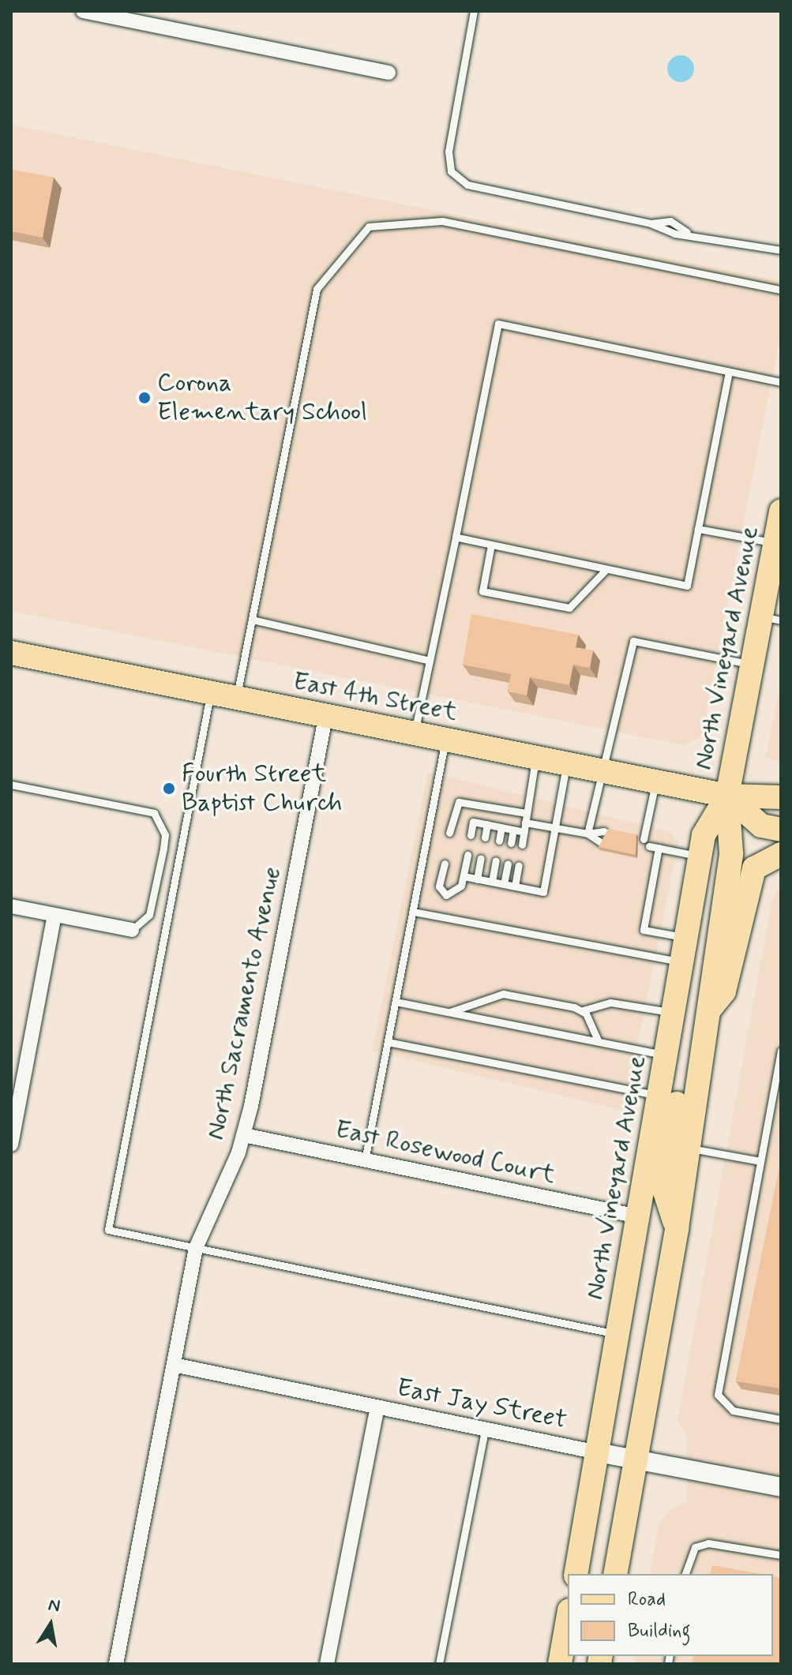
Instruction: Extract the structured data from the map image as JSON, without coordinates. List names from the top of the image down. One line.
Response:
{"streets":{"main road":["North Vineyard Avenue","East 4th Street"],"street":["North Sacramento Avenue","East Rosewood Court","East Jay Street"]},"crossings":[["North Vineyard Avenue","East 4th Street"],["North Vineyard Avenue","East Rosewood Court"],["North Vineyard Avenue","East Jay Street"],["East 4th Street","North Sacramento Avenue"],["North Sacramento Avenue","East Rosewood Court"],["North Sacramento Avenue","East Jay Street"]],"places":["Corona Elementary School","Fourth Street Baptist Church"],"legend":["Road","Building"],"north":"top"}
